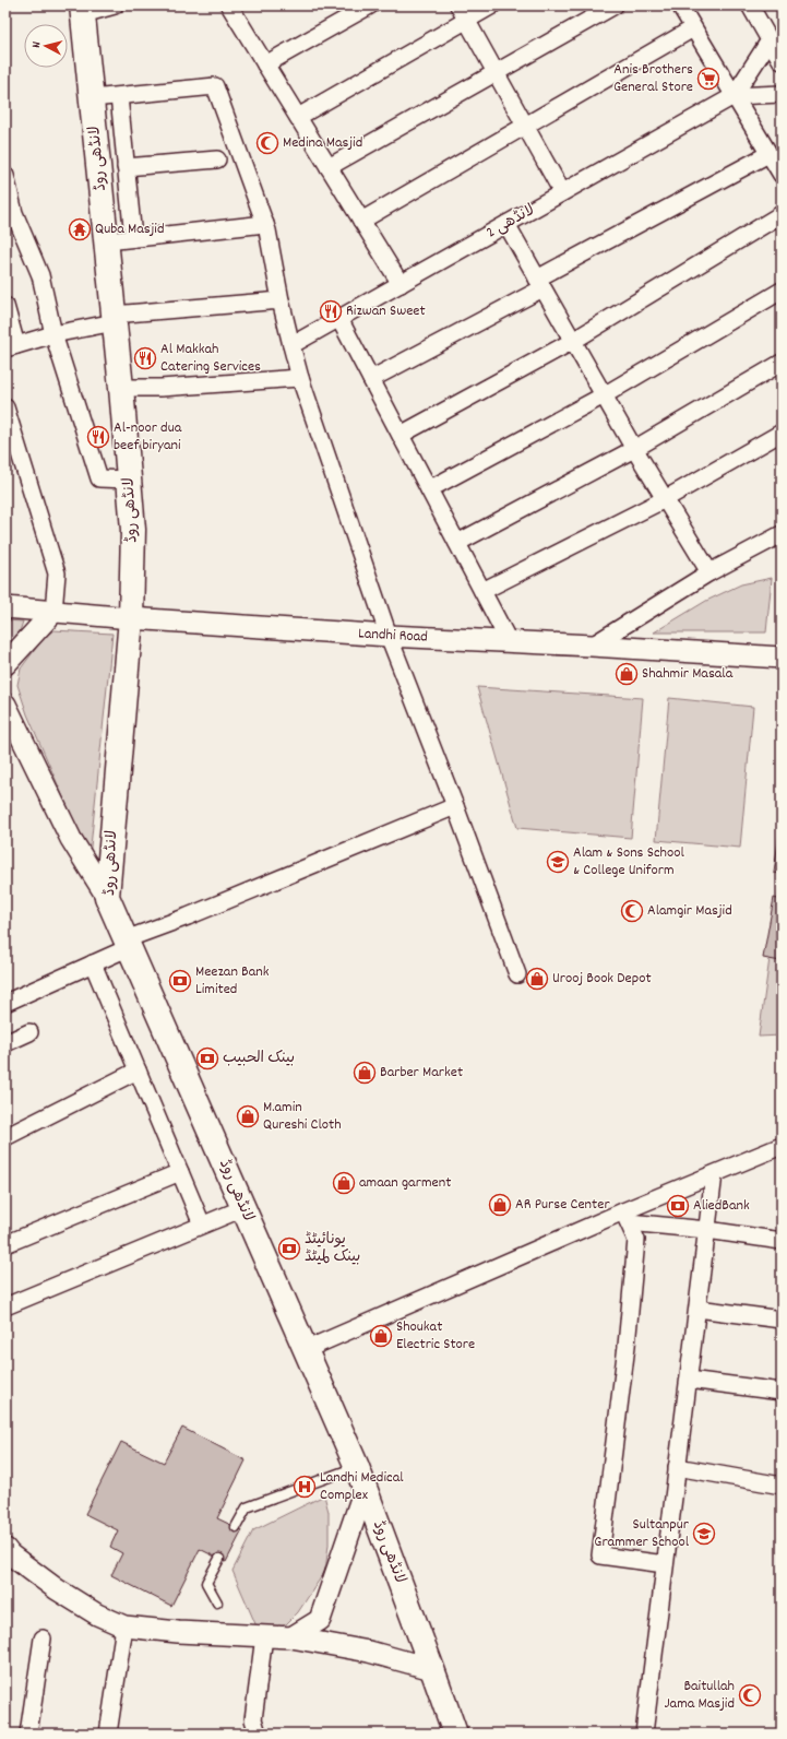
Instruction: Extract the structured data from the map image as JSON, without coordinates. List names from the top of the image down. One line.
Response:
{"streets":{"main road":["لانڈھی روڈ"],"street":["لانڈھی 2","Landhi Road"]},"crossings":[["لانڈھی روڈ","Landhi Road"]],"places":{"supermarket":["Anis Brothers General Store"],"mosque":["Medina Masjid","Alamgir Masjid","Baitullah Jama Masjid"],"temple":["Quba Masjid"],"restaurant":["Rizwan Sweet","Al Makkah Catering Services","Al-noor dua beef biryani"],"shop":["Shahmir Masala","Urooj Book Depot","Barber Market","M.amin Qureshi Cloth","amaan garment","AR Purse Center","Shoukat Electric Store"],"school or university":["Alam & Sons School & College Uniform","Sultanpur Grammer School"],"bank":["Meezan Bank Limited","بينک الحبيب","AliedBank","یونائیٹڈ بینک لمیٹڈ"],"hospital":["Landhi Medical Complex"]},"north":"left"}
